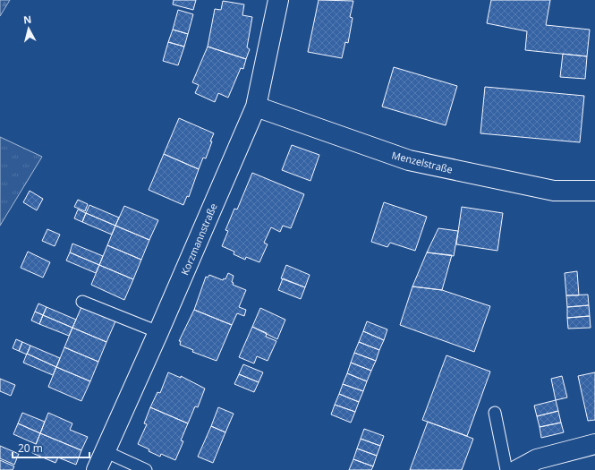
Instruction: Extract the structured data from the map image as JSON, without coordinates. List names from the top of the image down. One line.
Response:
{"streets":{"street":["Menzelstraße","Korzmannstraße"]},"crossings":[["Menzelstraße","Korzmannstraße"]],"scale_bar":"20 m","north":"top"}
